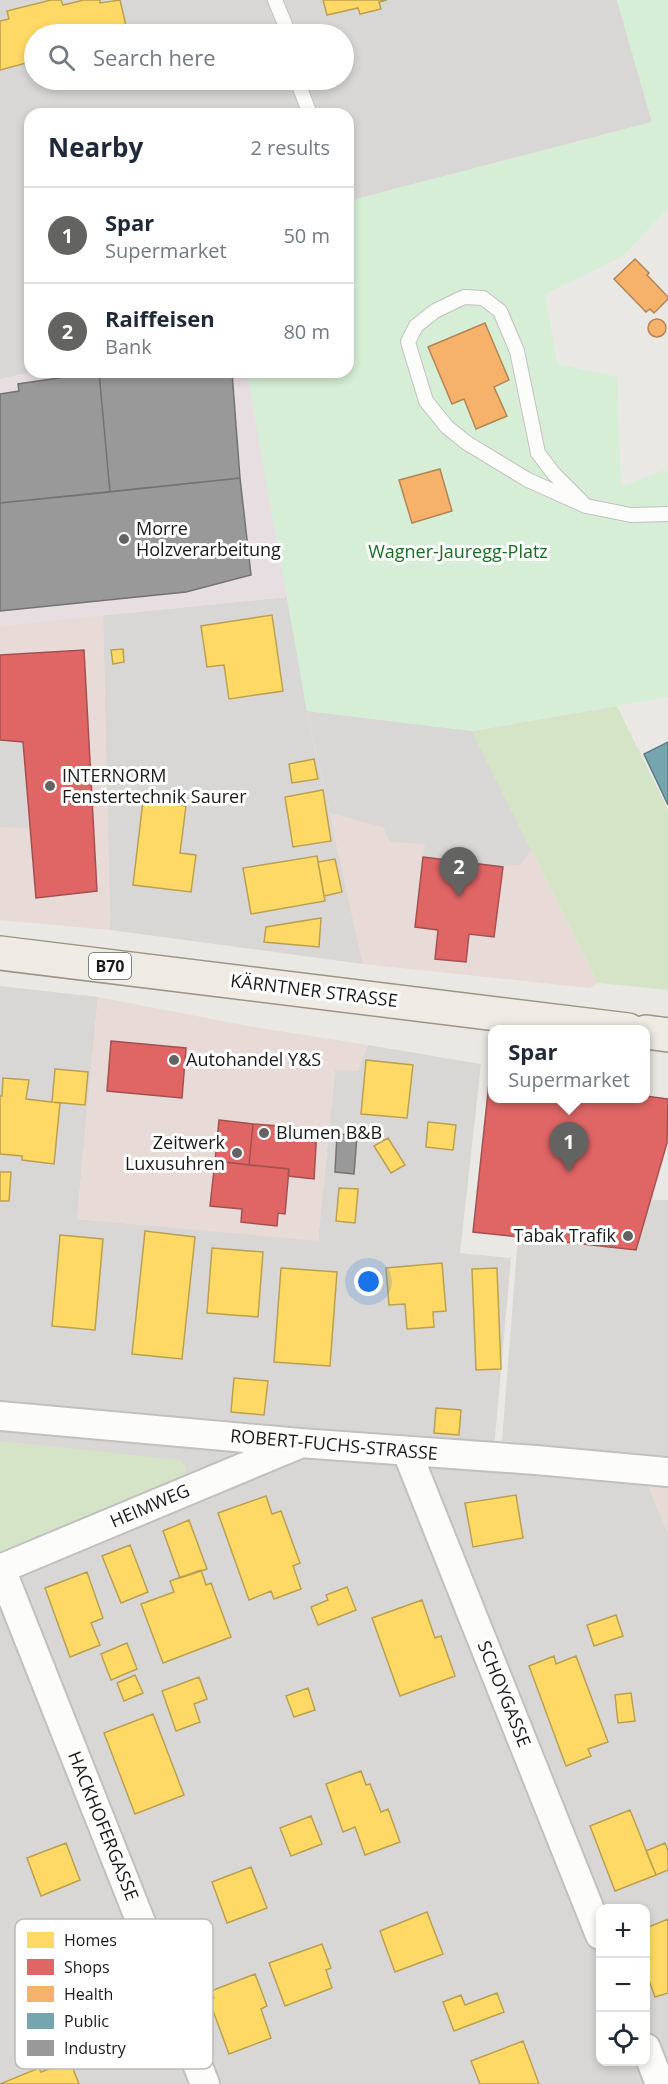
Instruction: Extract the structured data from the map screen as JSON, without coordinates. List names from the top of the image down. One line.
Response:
{"streets":{"main road":["B70","KÄRNTNER STRASSE"],"street":["ROBERT-FUCHS-STRASSE","HEIMWEG","SCHOYGASSE","HACKHOFERGASSE"]},"crossings":[["ROBERT-FUCHS-STRASSE","HEIMWEG"],["ROBERT-FUCHS-STRASSE","SCHOYGASSE"],["HEIMWEG","HACKHOFERGASSE"]],"parks":["Wagner-Jauregg-Platz"],"places":["Morre Holzverarbeitung","INTERNORM Fenstertechnik Saurer","Autohandel Y&S","Blumen B&B","Zeitwerk Luxusuhren","Tabak Trafik"],"legend":["Homes","Shops","Health","Public","Industry"],"page":{"search":"Search here","heading":["Nearby","2 results"],"list":[{"mark":"1","name":"Spar","note":"Supermarket","value":"50 m"},{"mark":"2","name":"Raiffeisen","note":"Bank","value":"80 m"}],"pins":["2","1"],"popup":["Spar","Supermarket"],"map_buttons":["+","−"]}}
